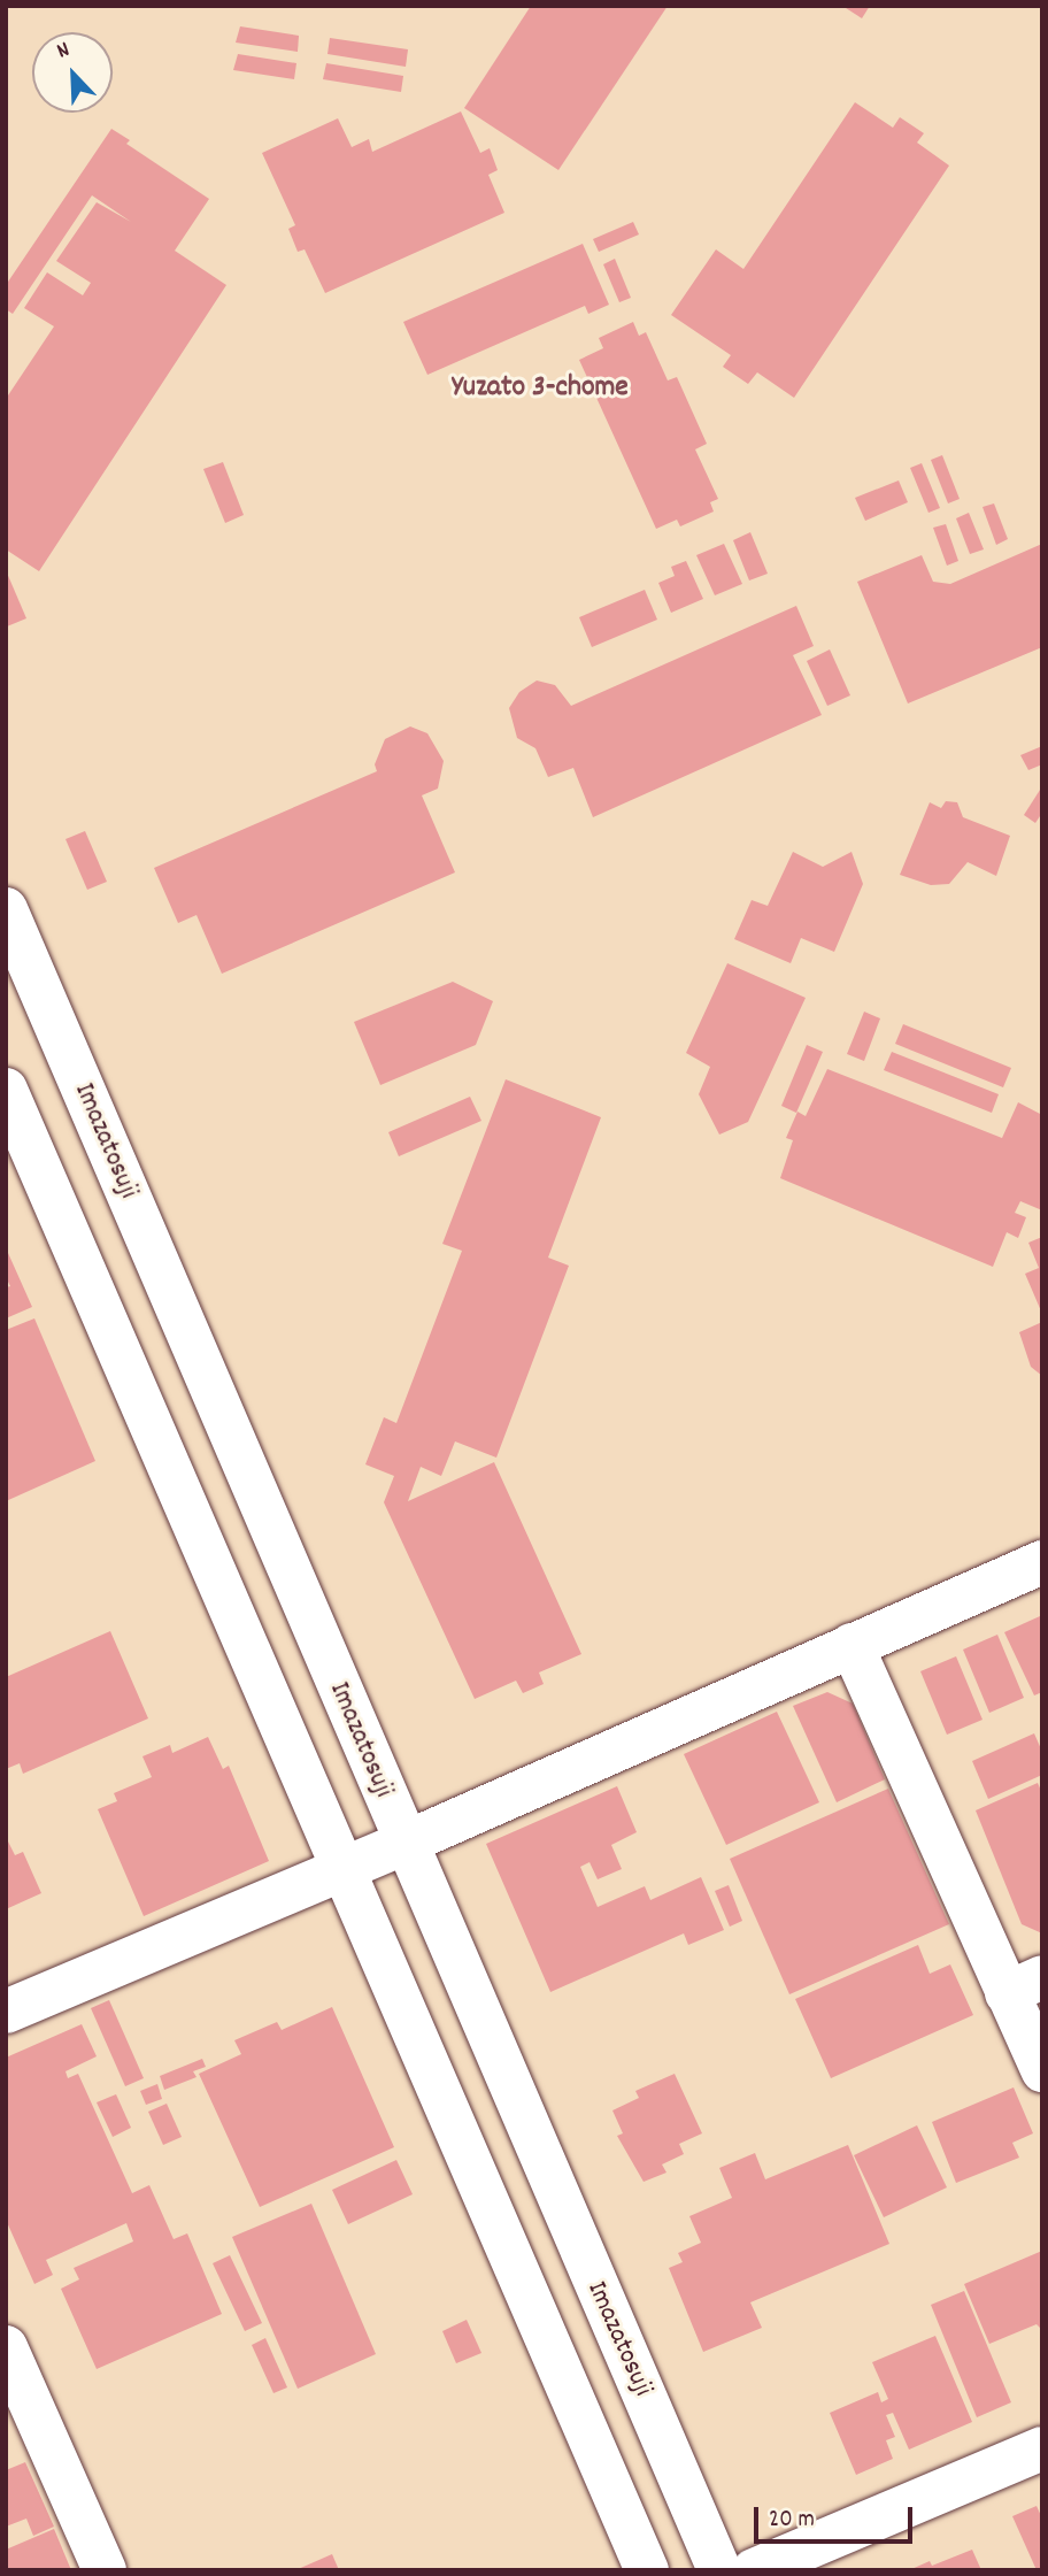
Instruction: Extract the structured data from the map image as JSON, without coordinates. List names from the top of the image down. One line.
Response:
{"streets":{"street":["Imazatosuji"]},"districts":["Yuzato 3-chome"],"scale_bar":"20 m","north":"top left"}
